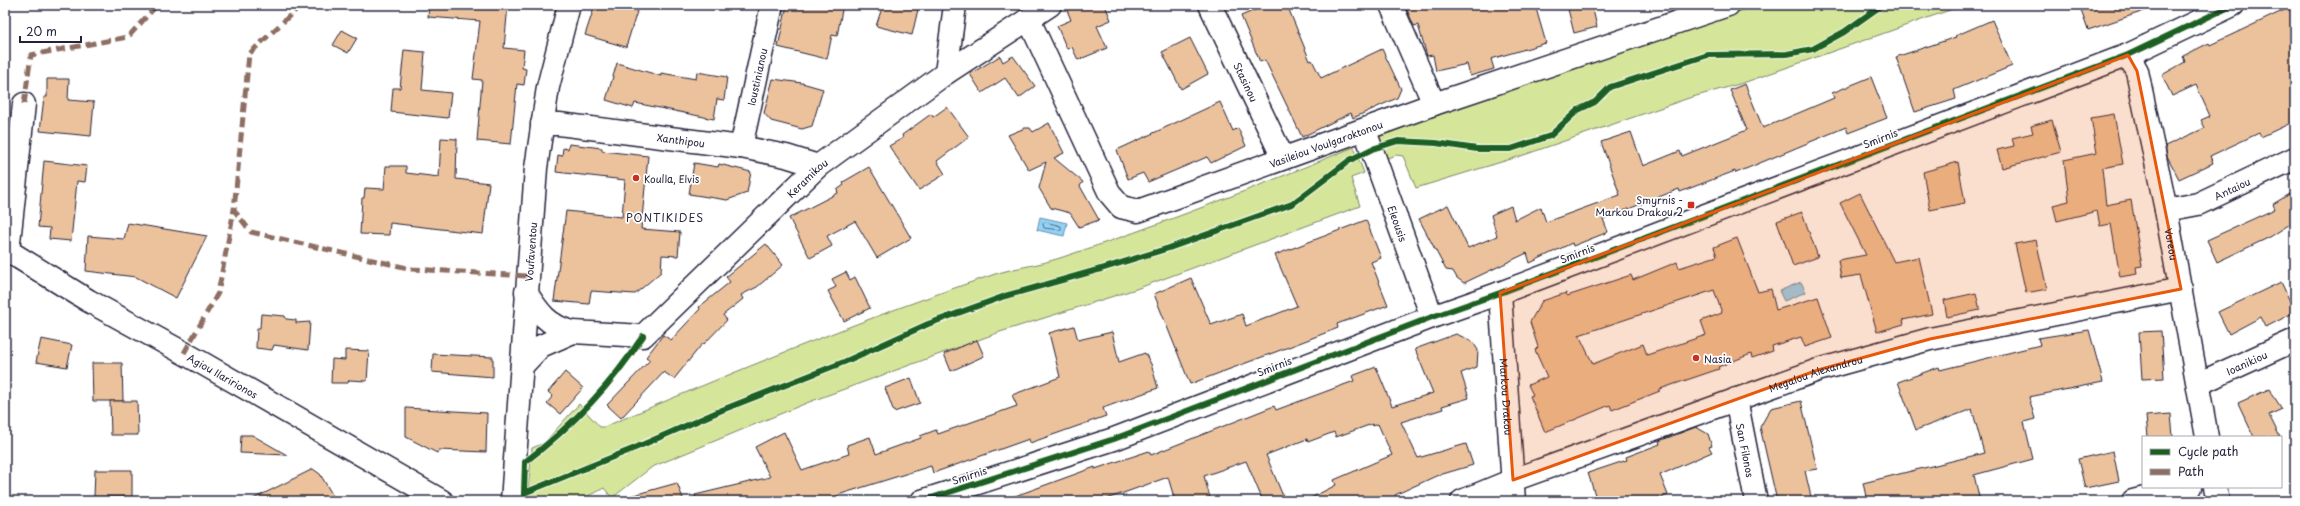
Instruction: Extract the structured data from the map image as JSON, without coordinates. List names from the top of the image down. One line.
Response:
{"streets":{"street":["Ioustinianou","Stasinou","Smirnis","Xanthipou","Vasileiou Voulgaroktonou","Keramikou","Antaiou","Eleousis","Voreou","Voufaventou","Ioanikiou","Megalou Alexandrou","Agiou Ilaririonos","Markou Drakou","San Filonos"]},"crossings":[["Ioustinianou","Xanthipou"],["Stasinou","Vasileiou Voulgaroktonou"],["Smirnis","Eleousis"],["Smirnis","Voreou"],["Smirnis","Markou Drakou"],["Xanthipou","Keramikou"],["Xanthipou","Voufaventou"],["Vasileiou Voulgaroktonou","Keramikou"],["Vasileiou Voulgaroktonou","Eleousis"],["Keramikou","Voufaventou"],["Antaiou","Voreou"],["Voreou","Ioanikiou"],["Voreou","Megalou Alexandrou"],["Megalou Alexandrou","Markou Drakou"],["Megalou Alexandrou","San Filonos"]],"districts":["PONTIKIDES"],"places":{"other":["Koulla, Elvis","Nasia"],"transit":["Smyrnis - Markou Drakou 2"]},"legend":["Cycle path","Path"],"scale_bar":"20 m"}
